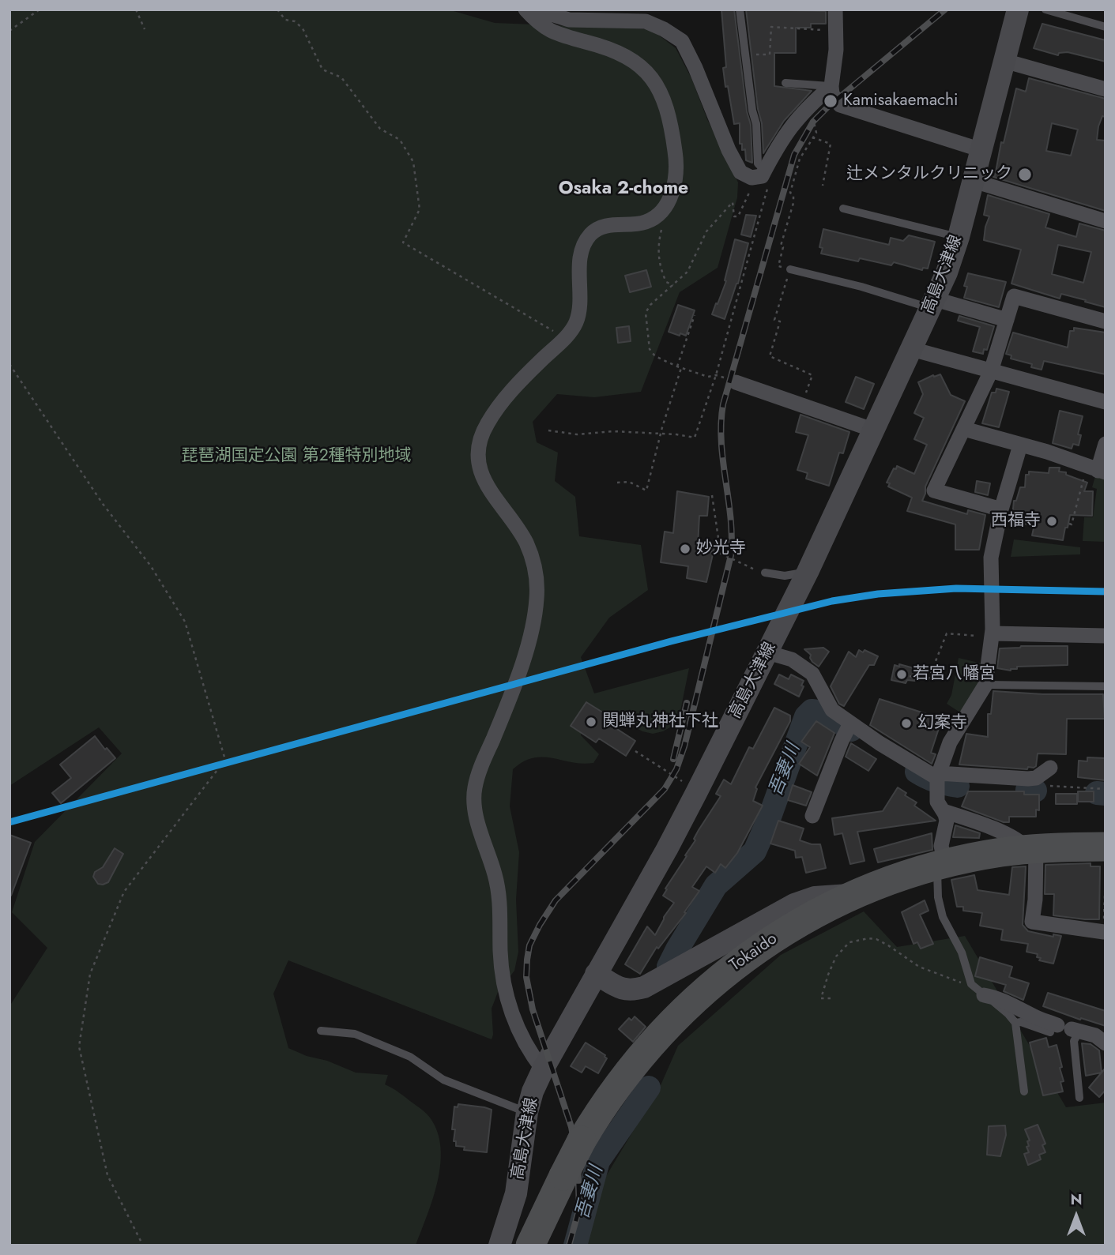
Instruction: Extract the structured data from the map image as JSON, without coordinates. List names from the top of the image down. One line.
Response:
{"streets":{"highway":["Tokaido"],"main road":["高島大津線"]},"districts":["Osaka 2-chome"],"water":["吾妻川"],"parks":["琵琶湖国定公園 第2種特別地域"],"places":["Kamisakaemachi","辻メンタルクリニック","西福寺","妙光寺","若宮八幡宮","関蝉丸神社下社","幻案寺"],"north":"top"}
